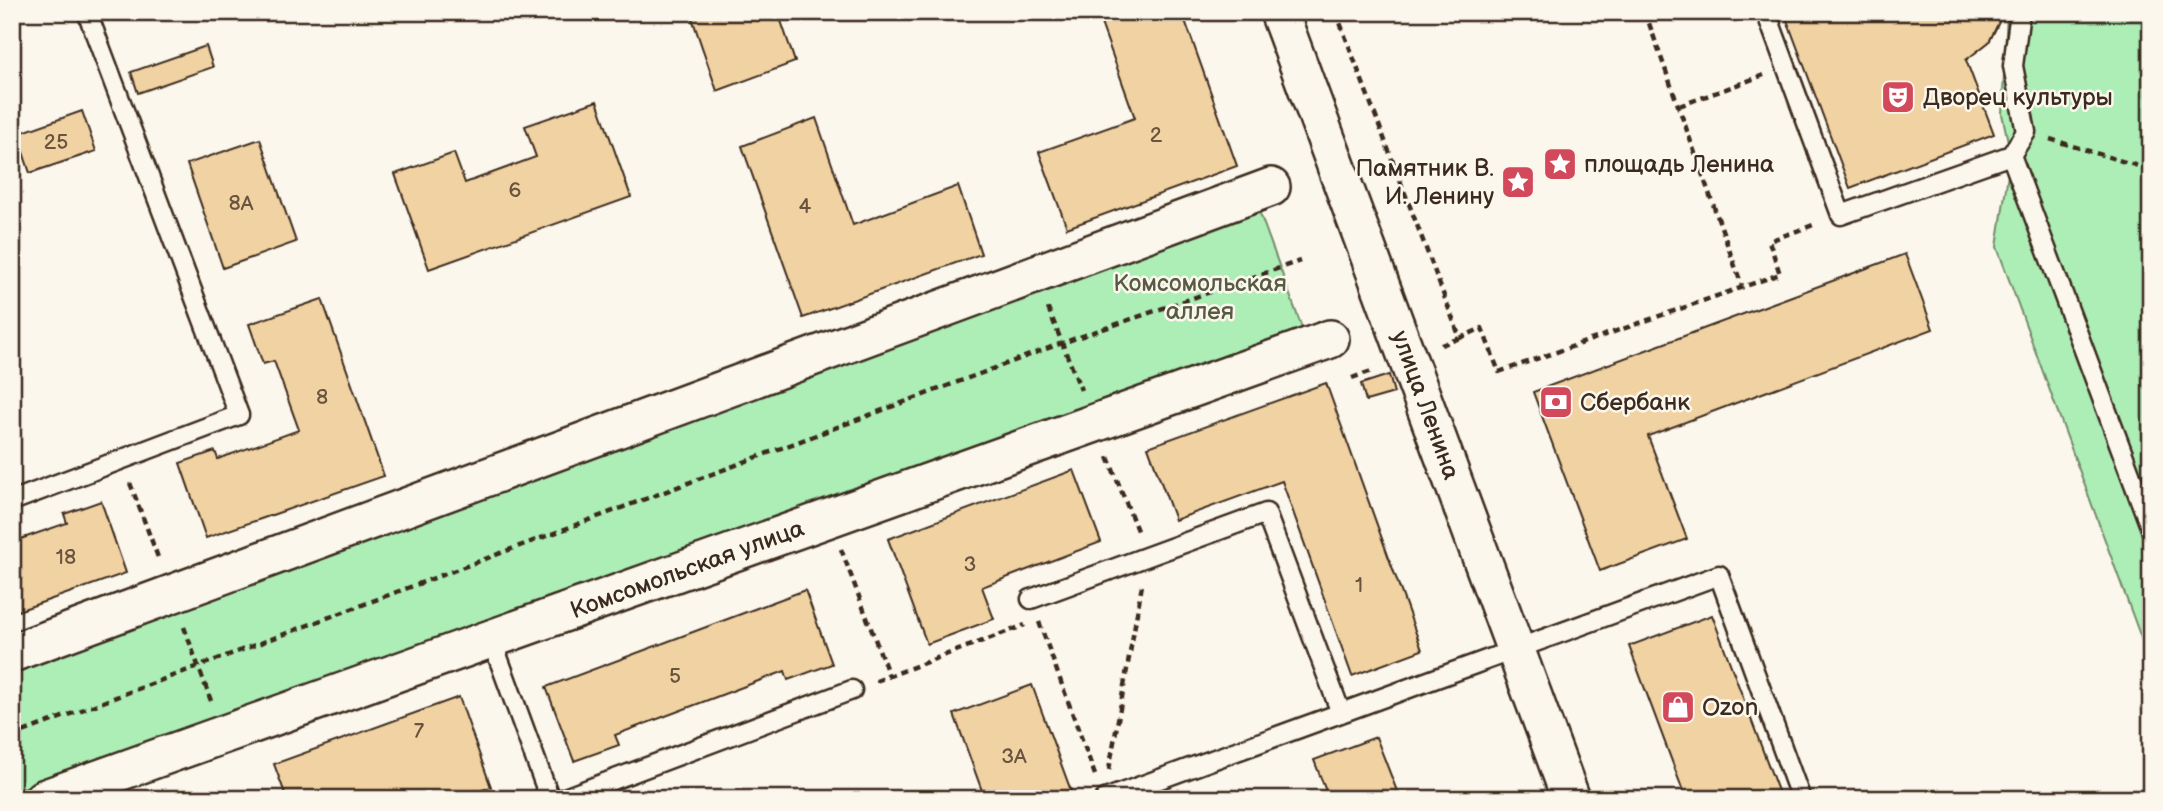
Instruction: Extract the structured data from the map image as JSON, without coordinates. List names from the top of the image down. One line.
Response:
{"streets":{"street":["улица Ленина","Комсомольская улица"]},"parks":["Комсомольская аллея"],"places":{"theatre":["Дворец культуры"],"place":["площадь Ленина","Памятник В. И. Ленину"],"bank":["Сбербанк"],"shop":["Ozon"]},"house_numbers":["2","25","6","8А","4","8","18","3","1","5","7","3А"]}
